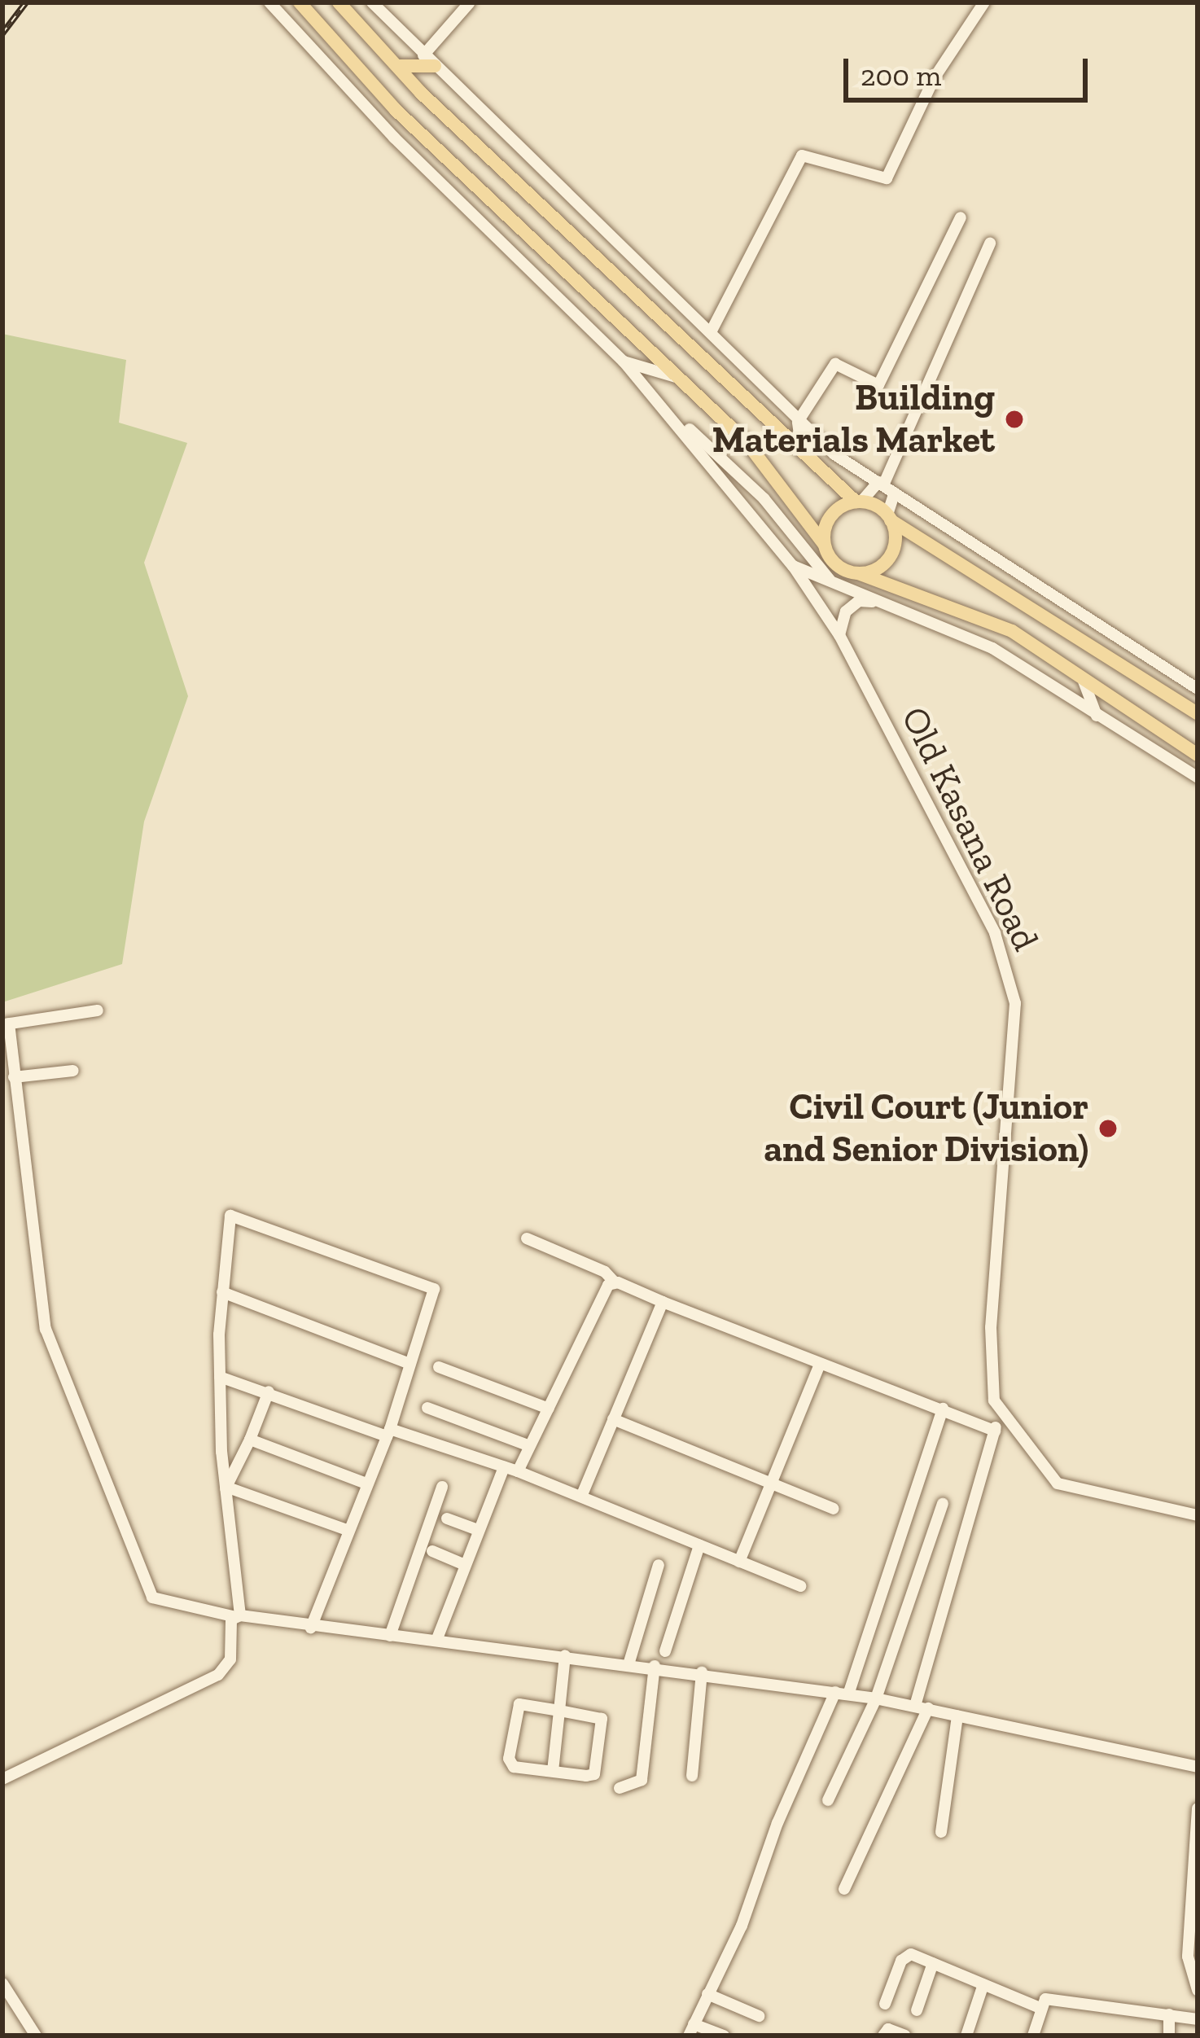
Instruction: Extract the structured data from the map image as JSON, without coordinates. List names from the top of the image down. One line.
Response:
{"streets":{"street":["Old Kasana Road"]},"places":["Building Materials Market","Civil Court (Junior and Senior Division)"],"scale_bar":"200 m"}
